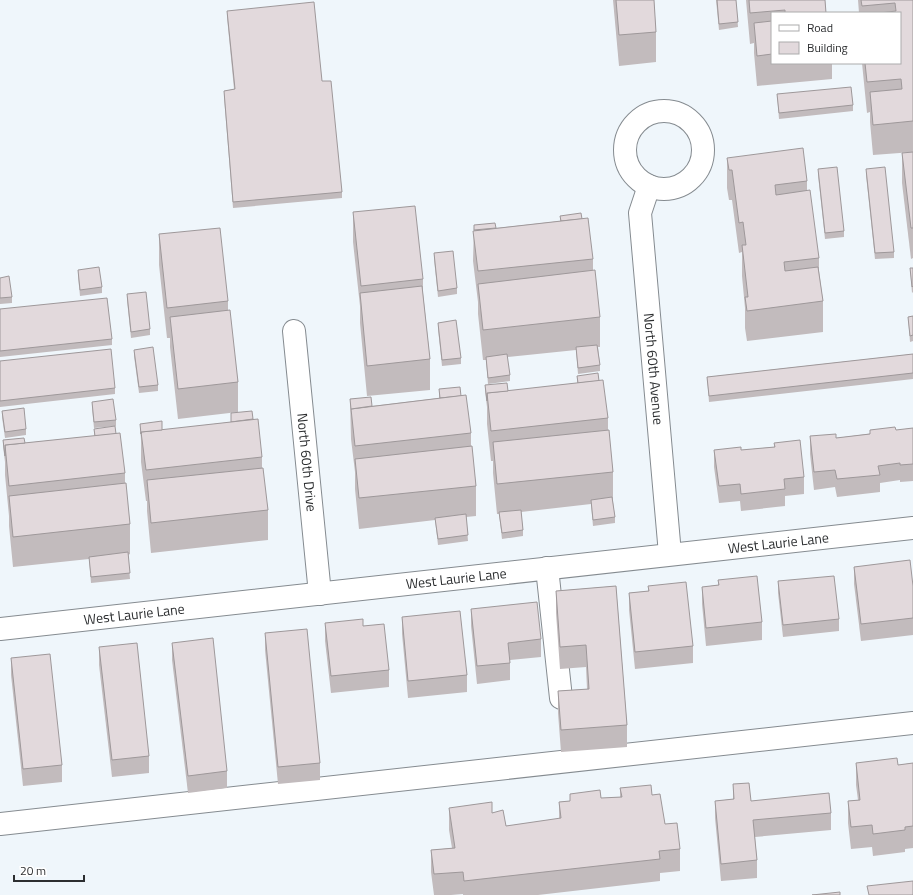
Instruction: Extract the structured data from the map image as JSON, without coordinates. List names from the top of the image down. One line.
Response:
{"streets":{"street":["North 60th Avenue","North 60th Drive","West Laurie Lane"]},"crossings":[["North 60th Avenue","West Laurie Lane"],["North 60th Drive","West Laurie Lane"]],"legend":["Road","Building"],"scale_bar":"20 m"}
